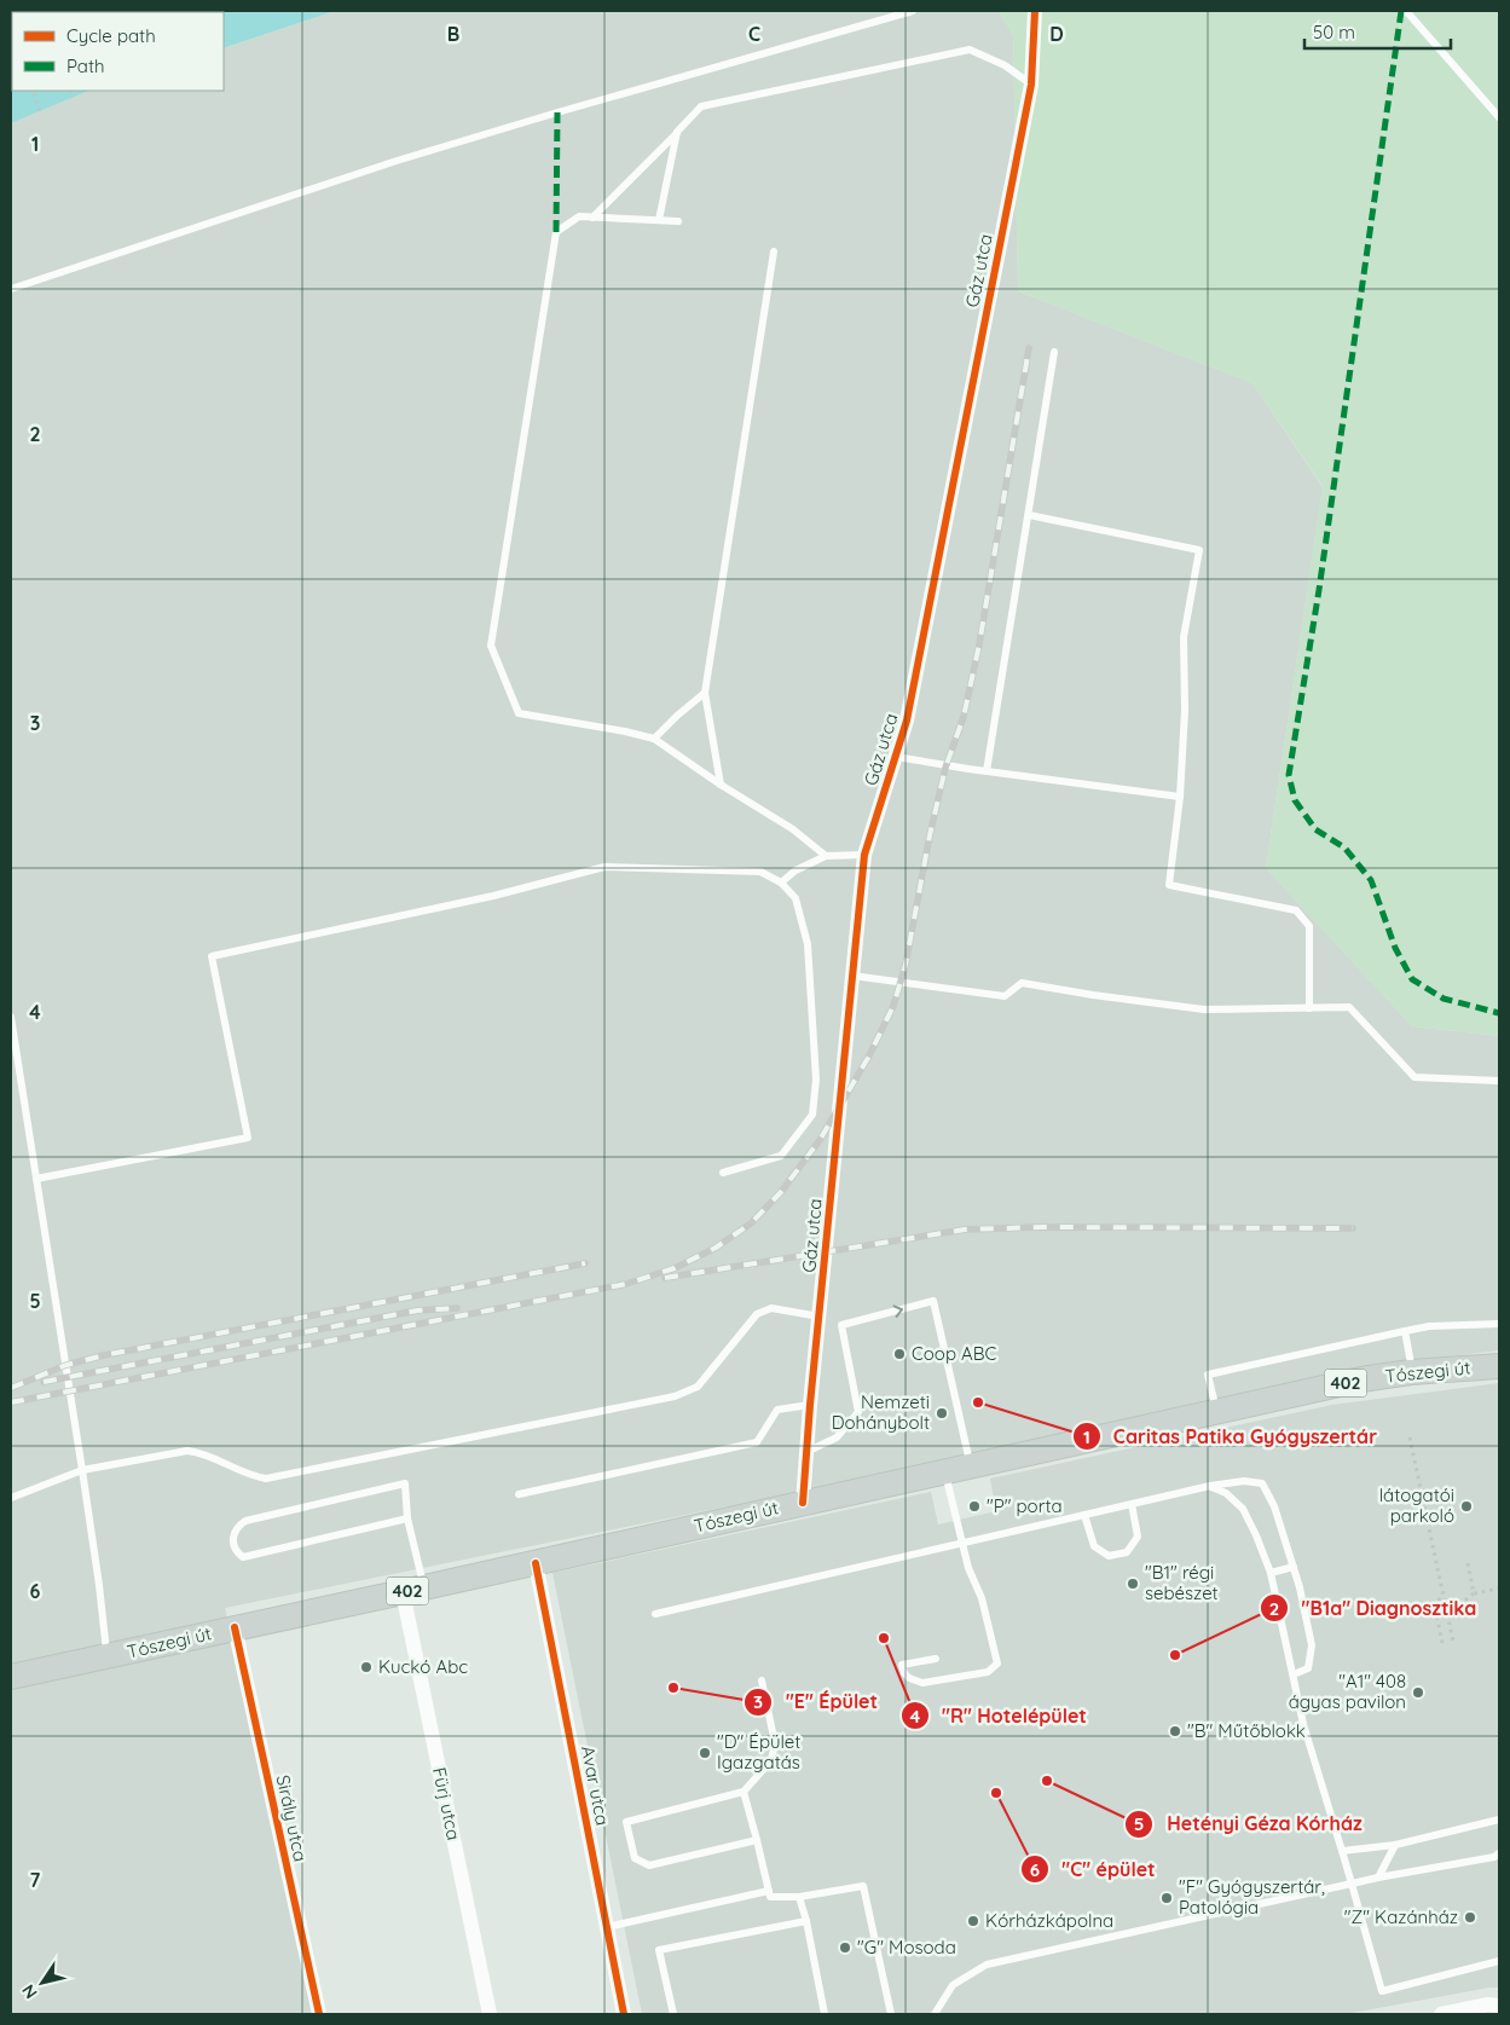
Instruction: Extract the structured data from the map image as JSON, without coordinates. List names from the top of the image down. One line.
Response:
{"streets":{"main road":["Tószegi út","402"],"street":["Gáz utca","Avar utca","Fürj utca","Sirály utca"]},"crossings":[["Gáz utca","Tószegi út"],["Tószegi út","Avar utca"],["Tószegi út","Fürj utca"],["Tószegi út","Sirály utca"]],"places":["Coop ABC","Caritas Patika Gyógyszertár","Nemzeti Dohánybolt","\"P\" porta","látogatói parkoló","\"B1\" régi sebészet","\"R\" Hotelépület","\"B1a\" Diagnosztika","Kuckó Abc","\"E\" Épület","\"A1\" 408 ágyas pavilon","\"B\" Műtőblokk","\"D\" Épület Igazgatás","Hetényi Géza Kórház","\"C\" épület","\"F\" Gyógyszertár, Patológia","\"Z\" Kazánház","Kórházkápolna","\"G\" Mosoda"],"legend":["Cycle path","Path"],"scale_bar":"50 m","north":"bottom left","grid":{"columns":["B","C","D"],"rows":["1","2","3","4","5","6","7"]}}
